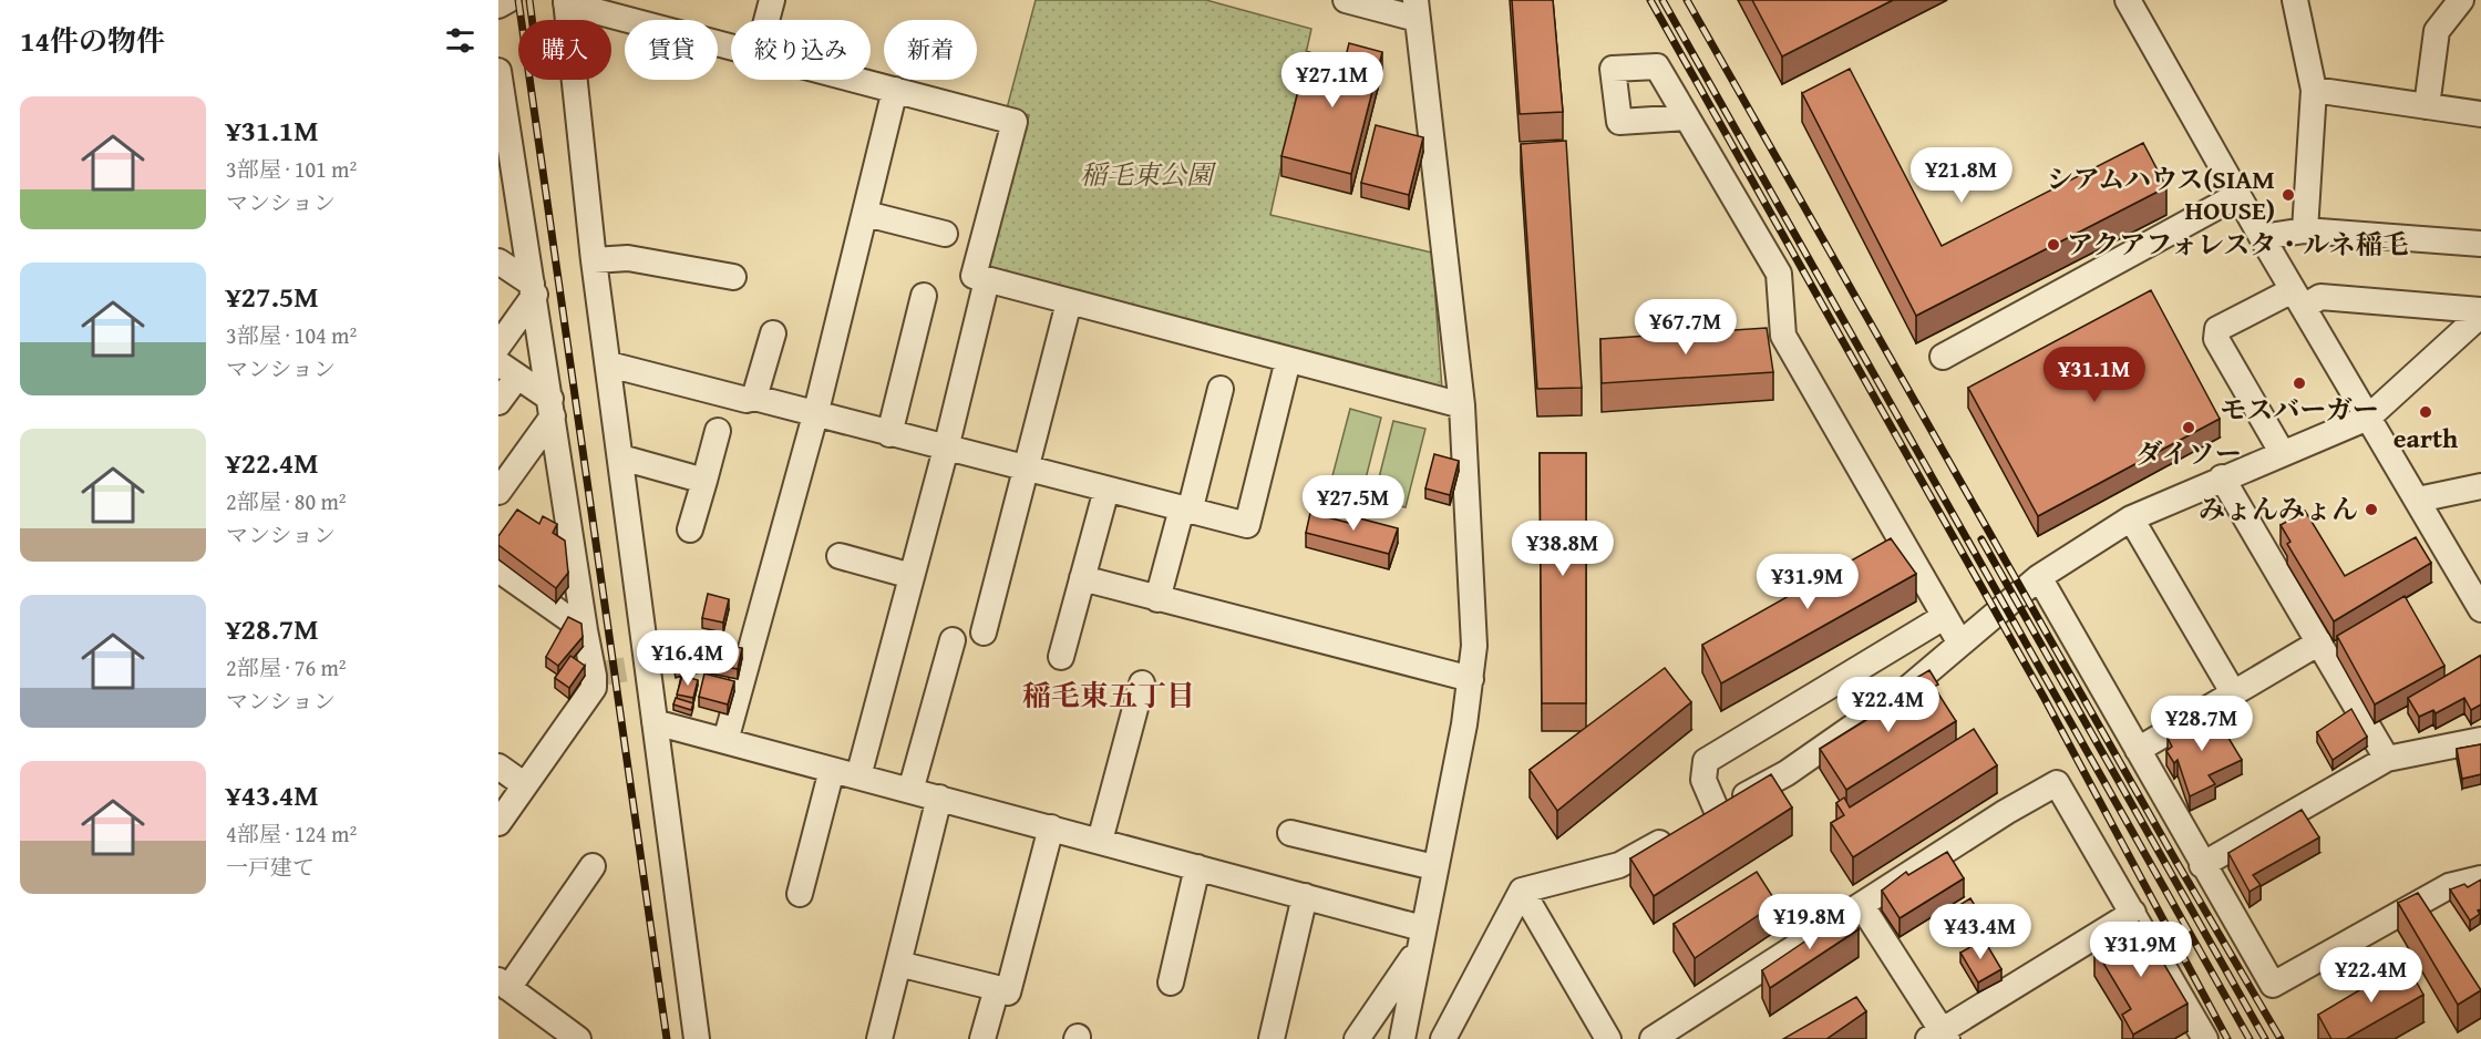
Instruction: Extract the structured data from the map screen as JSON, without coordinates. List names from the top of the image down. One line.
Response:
{"districts":["稲毛東五丁目"],"parks":["稲毛東公園"],"places":["シアムハウス(SIAM HOUSE)","アクアフォレスタ・ルネ稲毛","モスバーガー","earth","ダイソー","みょんみょん"],"page":{"heading":"14件の物件","chip":["購入","賃貸","絞り込み","新着"],"price":["¥27.1M","¥21.8M","¥67.7M","¥31.1M","¥27.5M","¥38.8M","¥31.9M","¥16.4M","¥22.4M","¥28.7M","¥19.8M","¥43.4M","¥31.9M","¥22.4M"],"list":[{"name":"¥31.1M","note":"3部屋 · 101 m² · マンション"},{"name":"¥27.5M","note":"3部屋 · 104 m² · マンション"},{"name":"¥22.4M","note":"2部屋 · 80 m² · マンション"},{"name":"¥28.7M","note":"2部屋 · 76 m² · マンション"},{"name":"¥43.4M","note":"4部屋 · 124 m² · 一戸建て"}]}}
